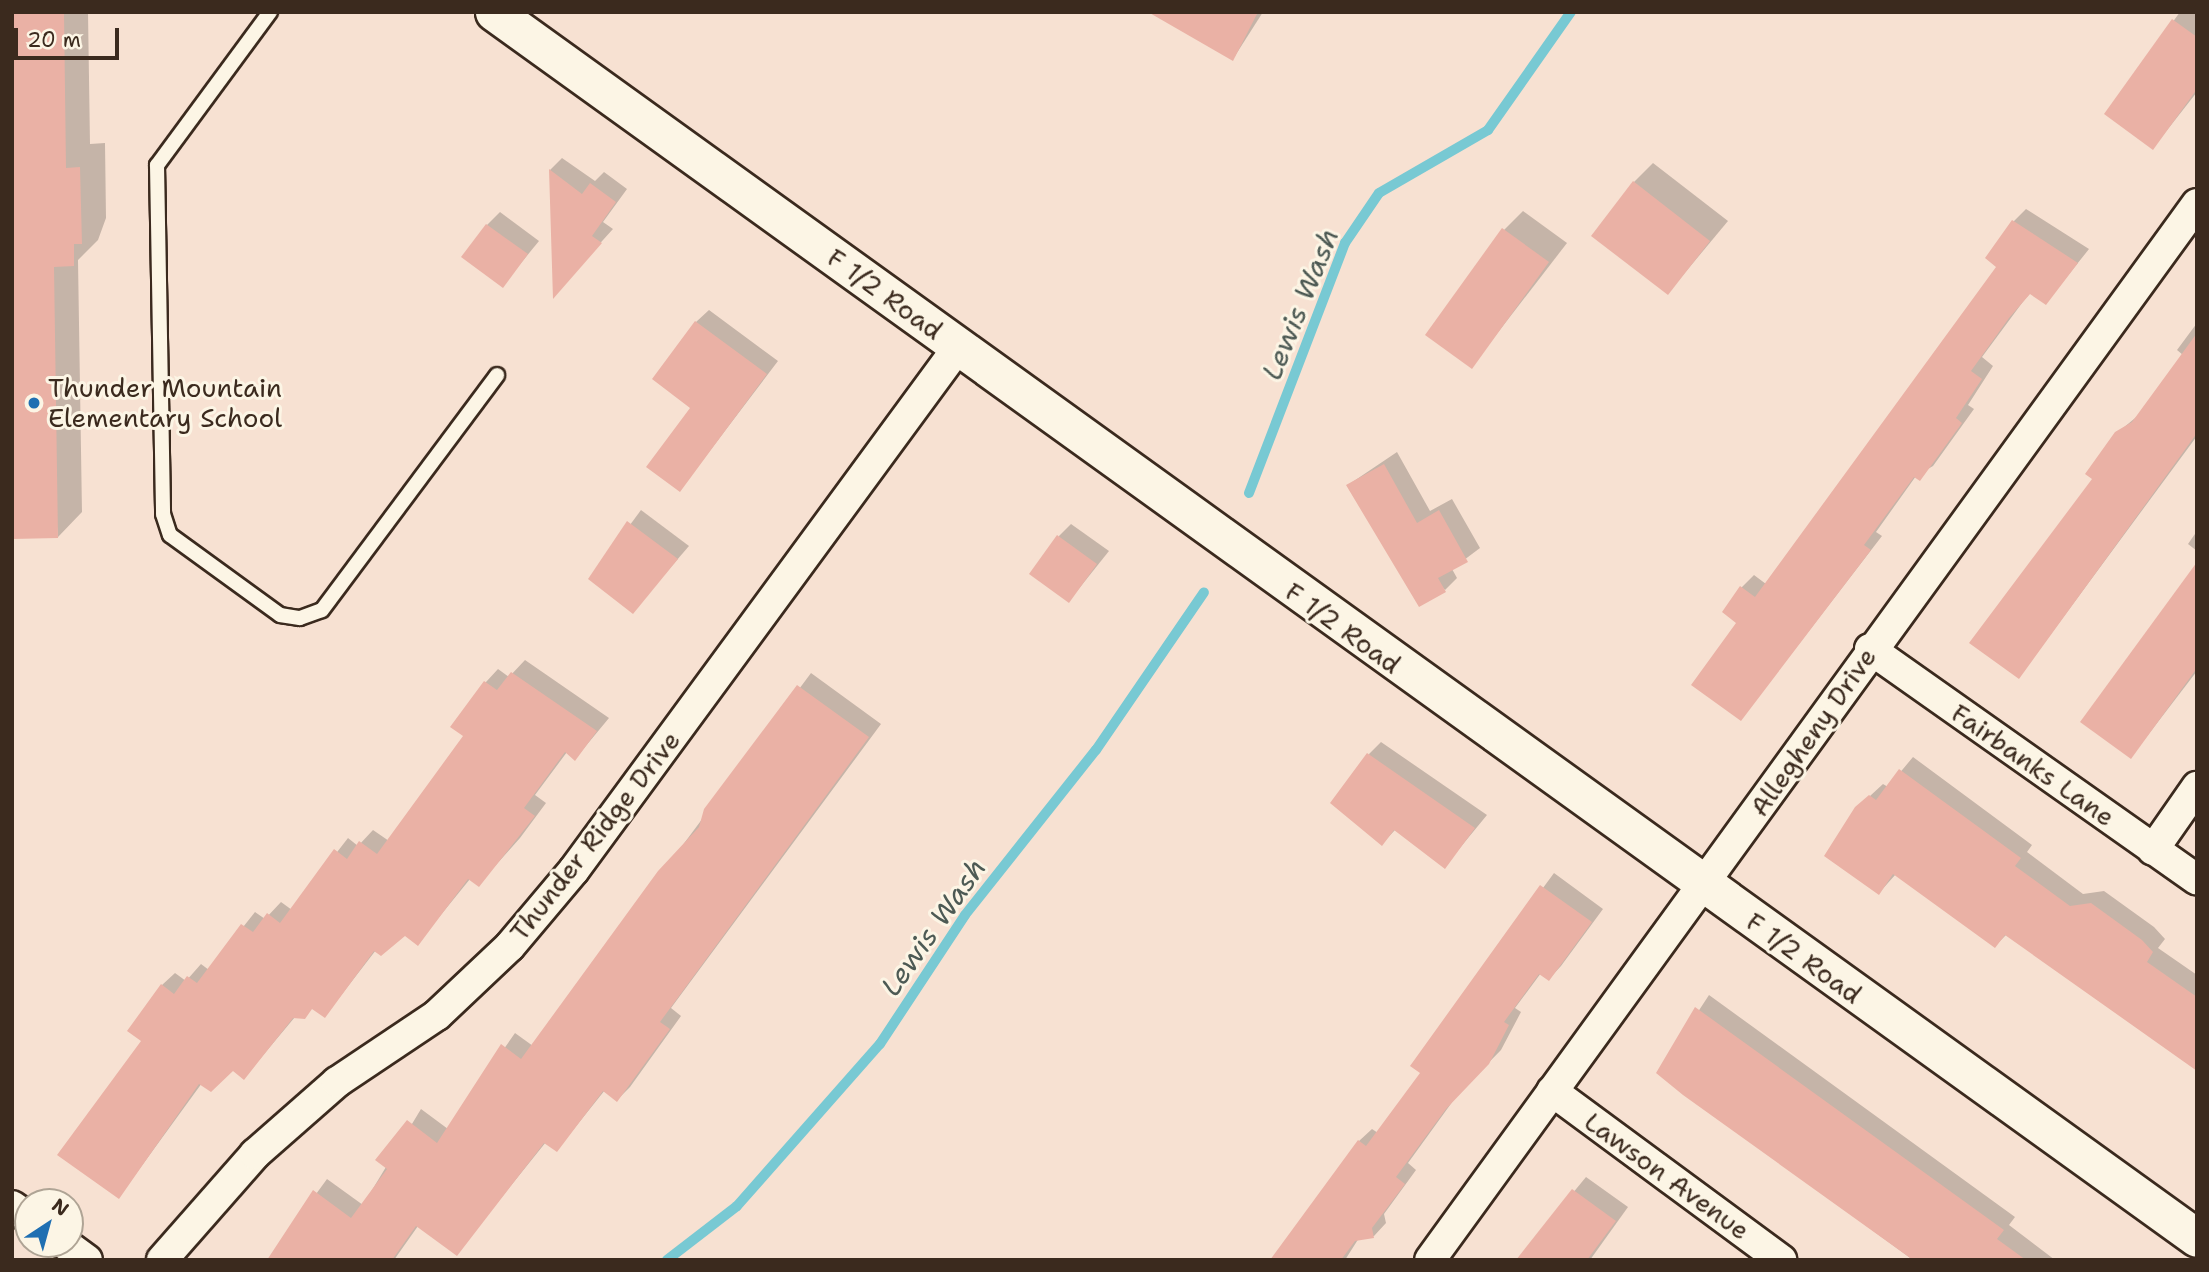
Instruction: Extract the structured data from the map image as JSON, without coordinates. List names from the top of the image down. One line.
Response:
{"streets":{"street":["F 1/2 Road","Allegheny Drive","Fairbanks Lane","Thunder Ridge Drive","Lawson Avenue"]},"crossings":[["F 1/2 Road","Allegheny Drive"],["F 1/2 Road","Thunder Ridge Drive"],["Allegheny Drive","Fairbanks Lane"],["Allegheny Drive","Lawson Avenue"]],"water":["Lewis Wash"],"places":["Thunder Mountain Elementary School"],"scale_bar":"20 m","north":"top right"}
